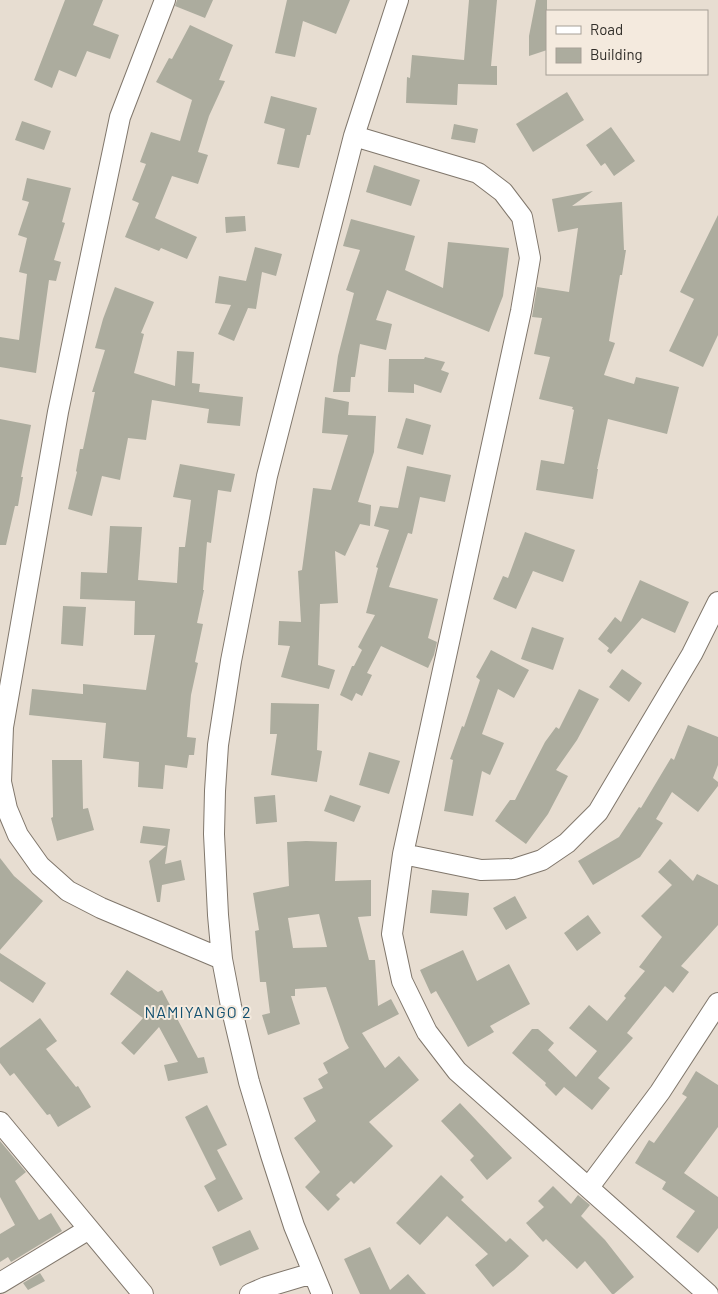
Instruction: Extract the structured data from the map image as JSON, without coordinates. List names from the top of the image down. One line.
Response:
{"districts":["NAMIYANGO 2"],"legend":["Road","Building"]}
